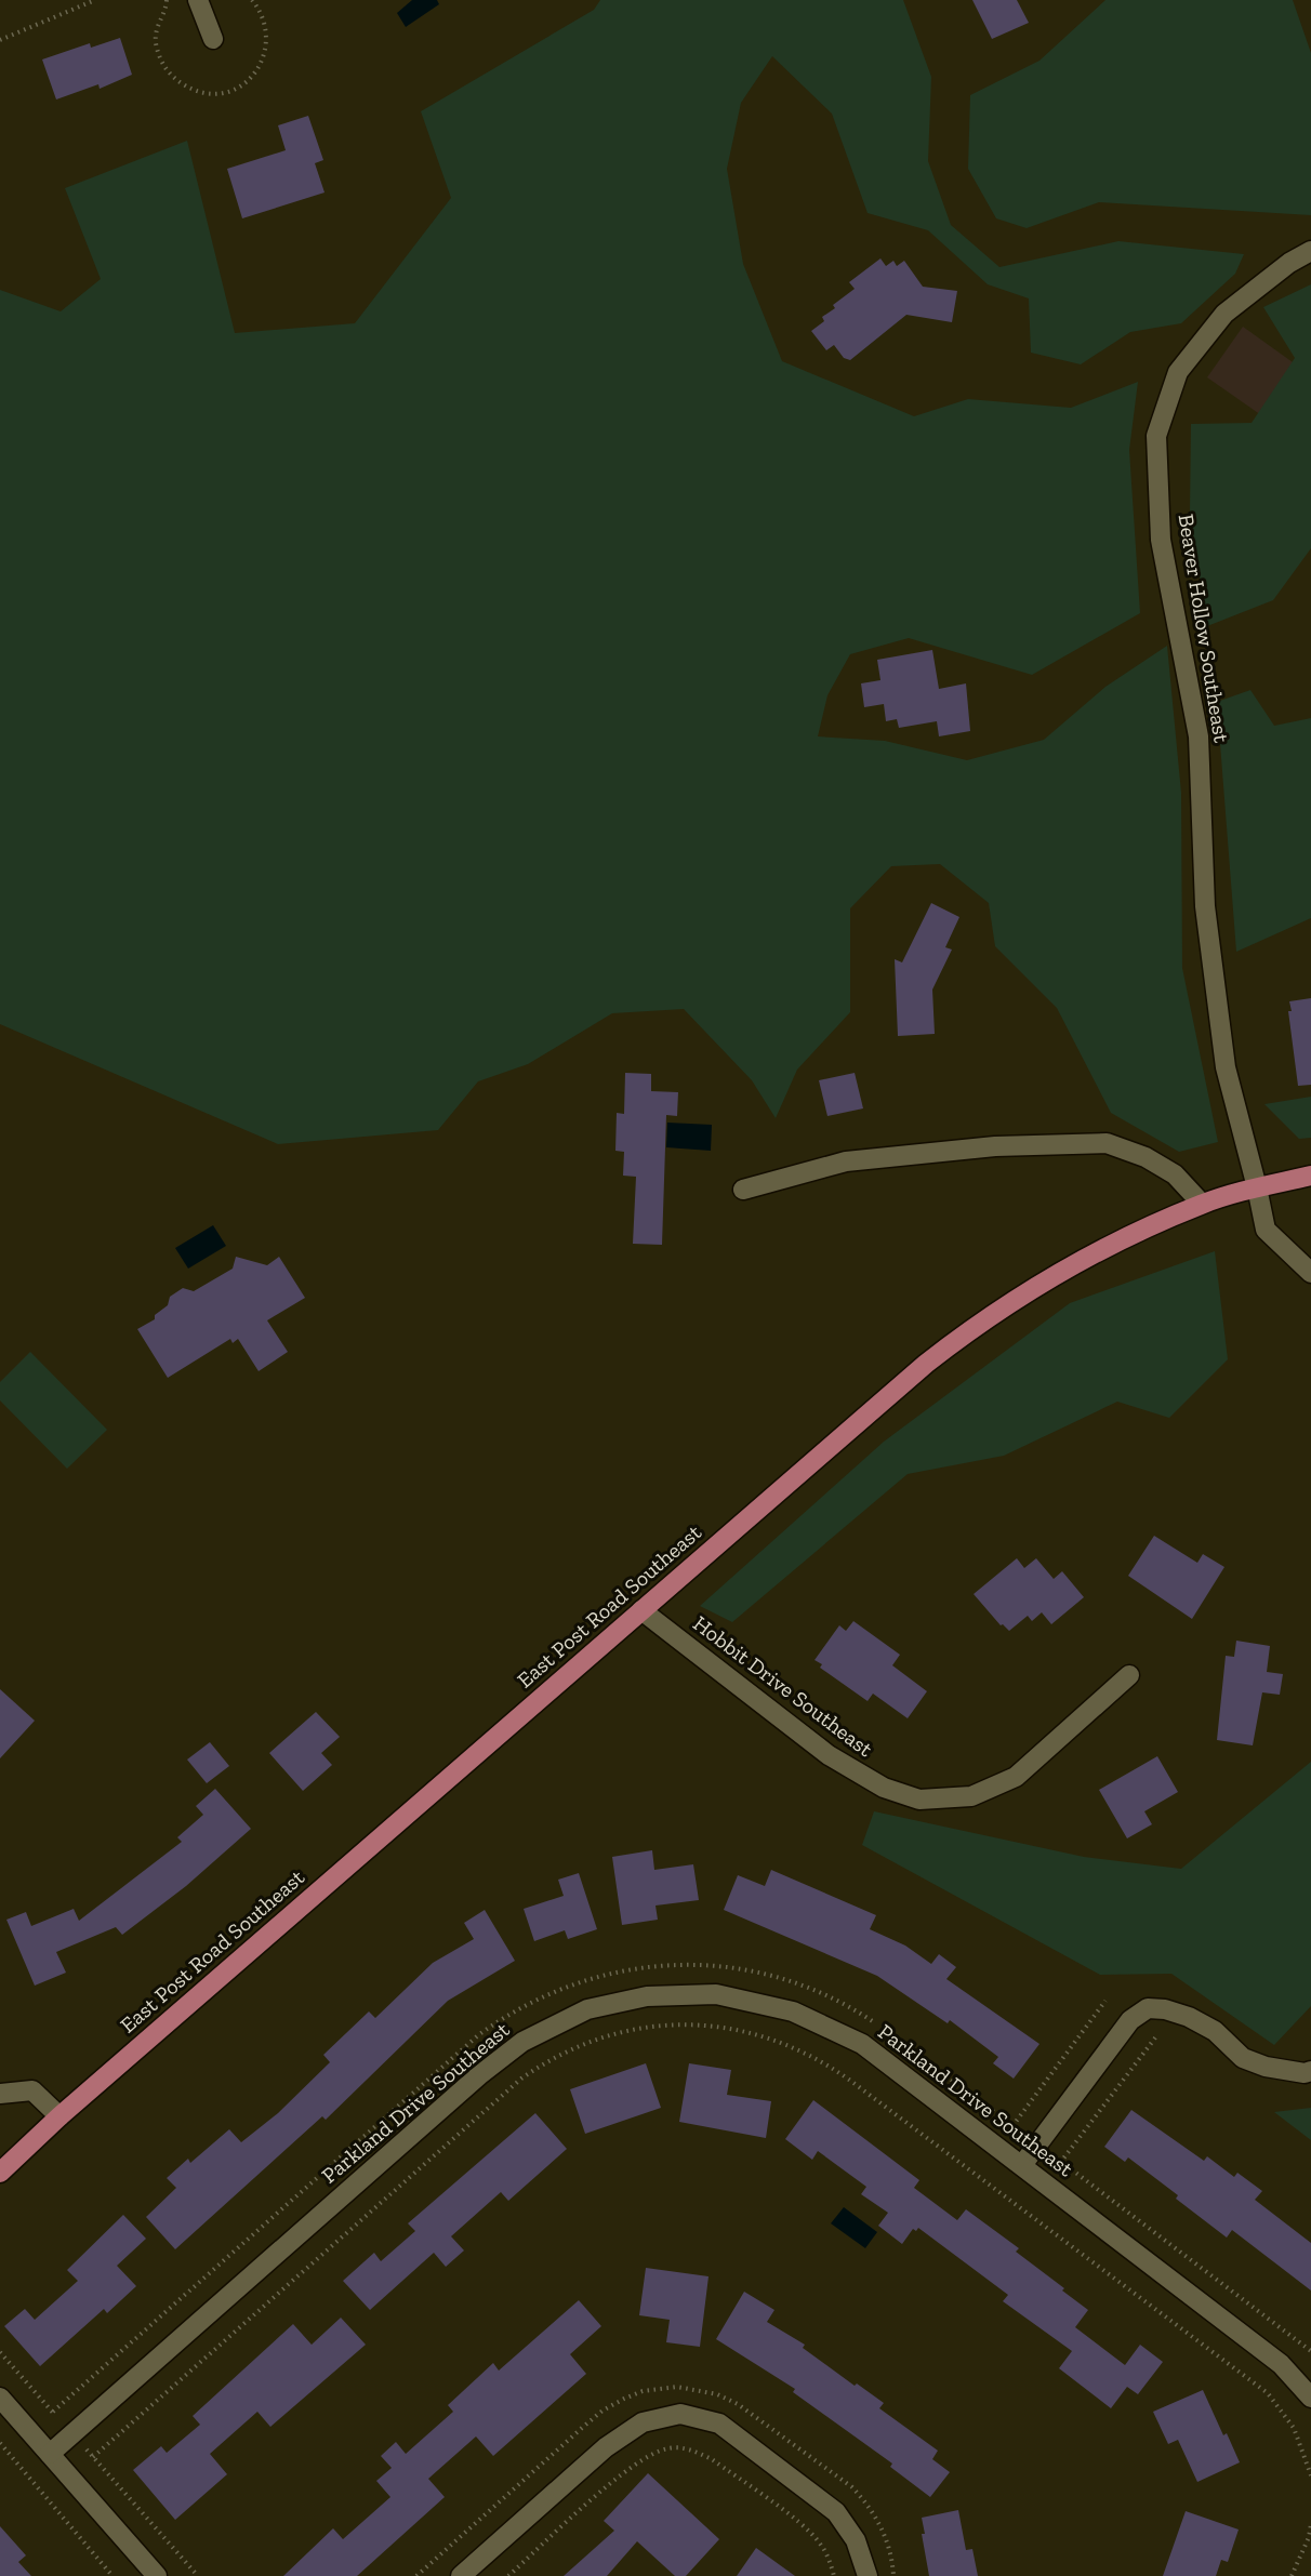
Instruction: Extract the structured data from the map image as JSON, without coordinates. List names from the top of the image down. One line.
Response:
{"streets":{"main road":["East Post Road Southeast"],"street":["Beaver Hollow Southeast","Hobbit Drive Southeast","Parkland Drive Southeast"]},"crossings":[["Beaver Hollow Southeast","East Post Road Southeast"],["East Post Road Southeast","Hobbit Drive Southeast"]]}
